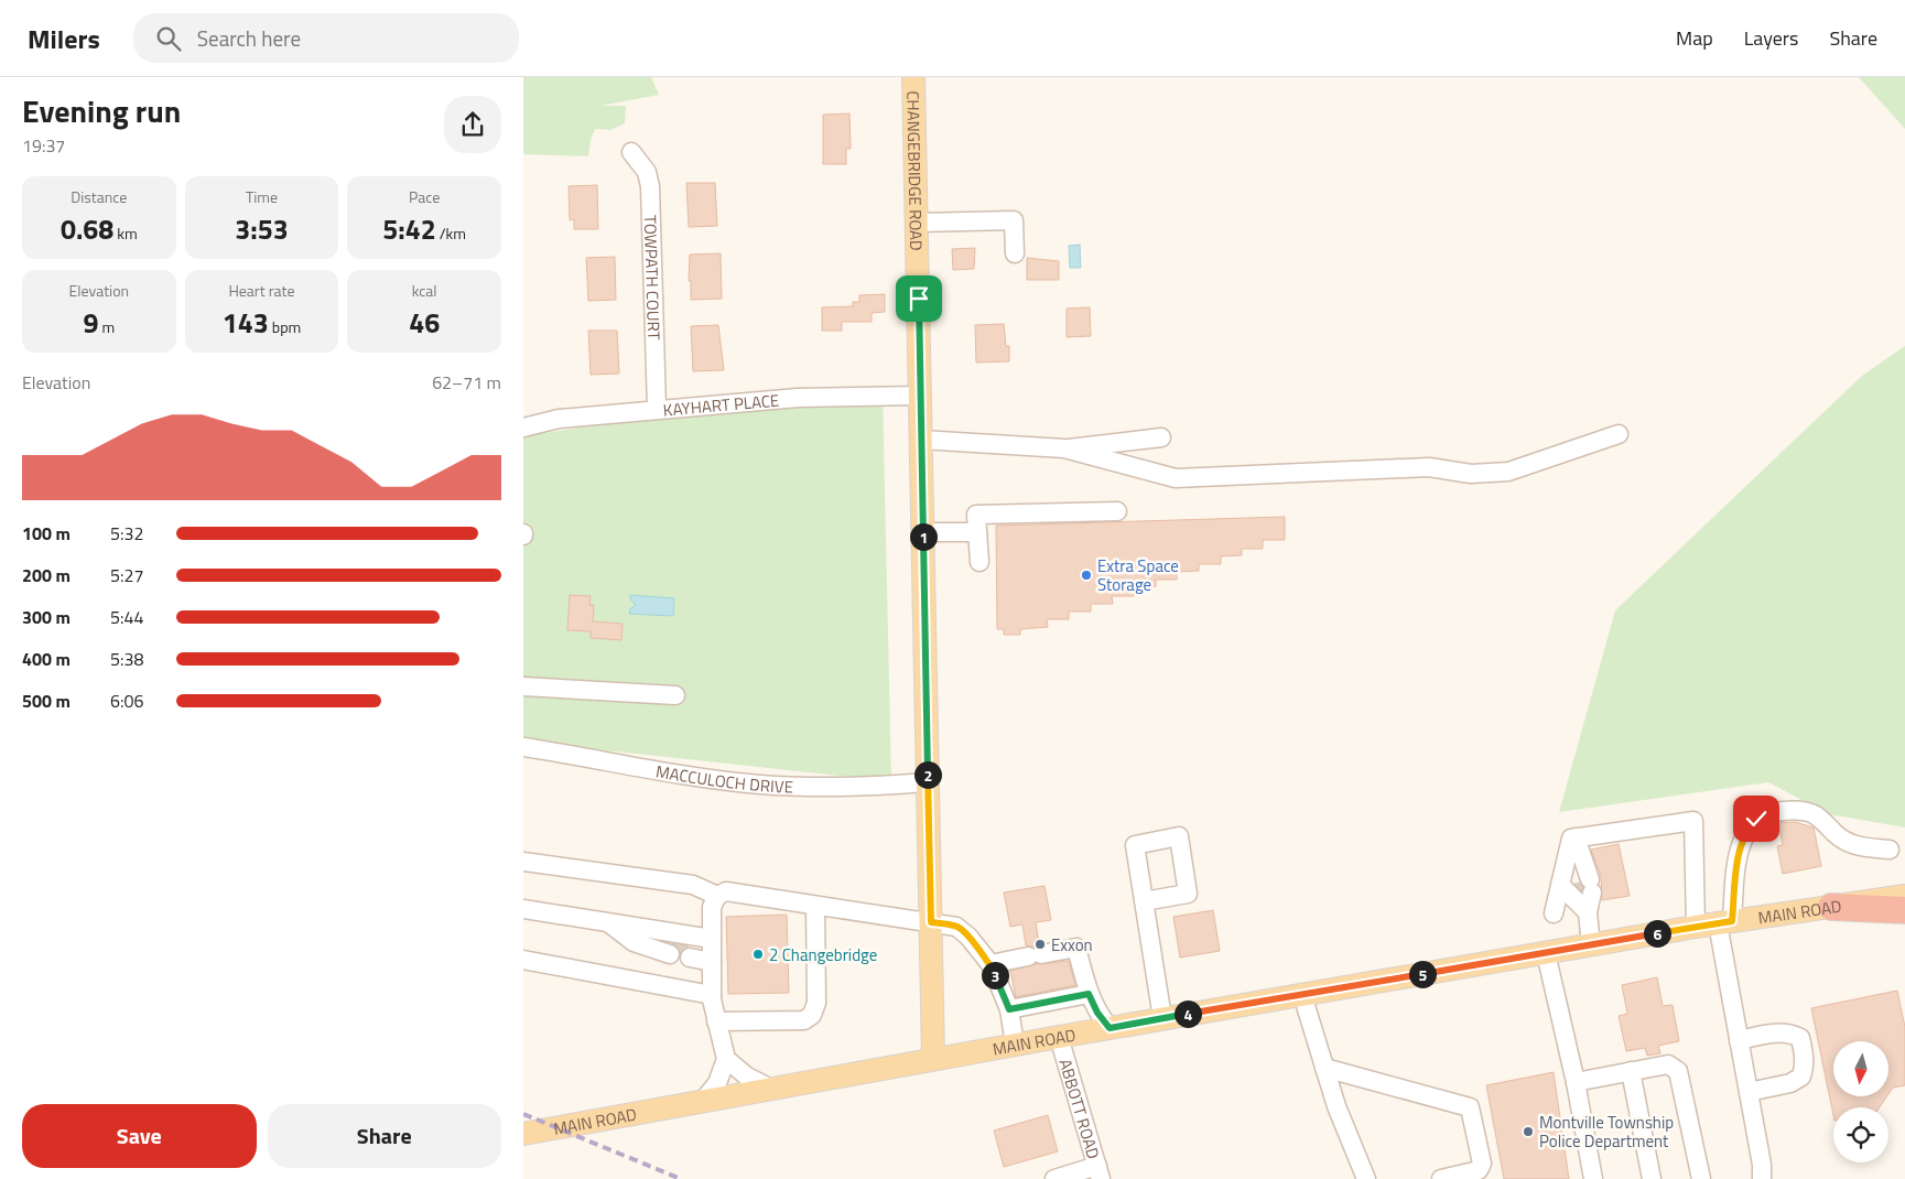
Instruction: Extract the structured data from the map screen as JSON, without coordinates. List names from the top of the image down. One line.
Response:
{"streets":{"main road":["CHANGEBRIDGE ROAD","MAIN ROAD"],"street":["TOWPATH COURT","KAYHART PLACE","MACCULOCH DRIVE","ABBOTT ROAD"]},"crossings":[["CHANGEBRIDGE ROAD","KAYHART PLACE"],["CHANGEBRIDGE ROAD","MACCULOCH DRIVE"],["CHANGEBRIDGE ROAD","MAIN ROAD"],["TOWPATH COURT","KAYHART PLACE"],["MAIN ROAD","ABBOTT ROAD"]],"places":["Extra Space Storage","Exxon","2 Changebridge","Montville Township Police Department"],"north":"bottom","page":{"header":"Milers","search":"Search here","nav":["Map","Layers","Share"],"heading":["Evening run","19:37"],"stats":[["Distance","0.68 km"],["Time","3:53"],["Pace","5:42 /km"],["Elevation","9 m"],["Heart rate","143 bpm"],["kcal","46"]],"chart":["Elevation","62–71 m"],"list":[{"name":"100 m","note":"5:32"},{"name":"200 m","note":"5:27"},{"name":"300 m","note":"5:44"},{"name":"400 m","note":"5:38"},{"name":"500 m","note":"6:06"}],"pins":["1","2","6","5","3","4"],"buttons":["Save","Share"]}}
